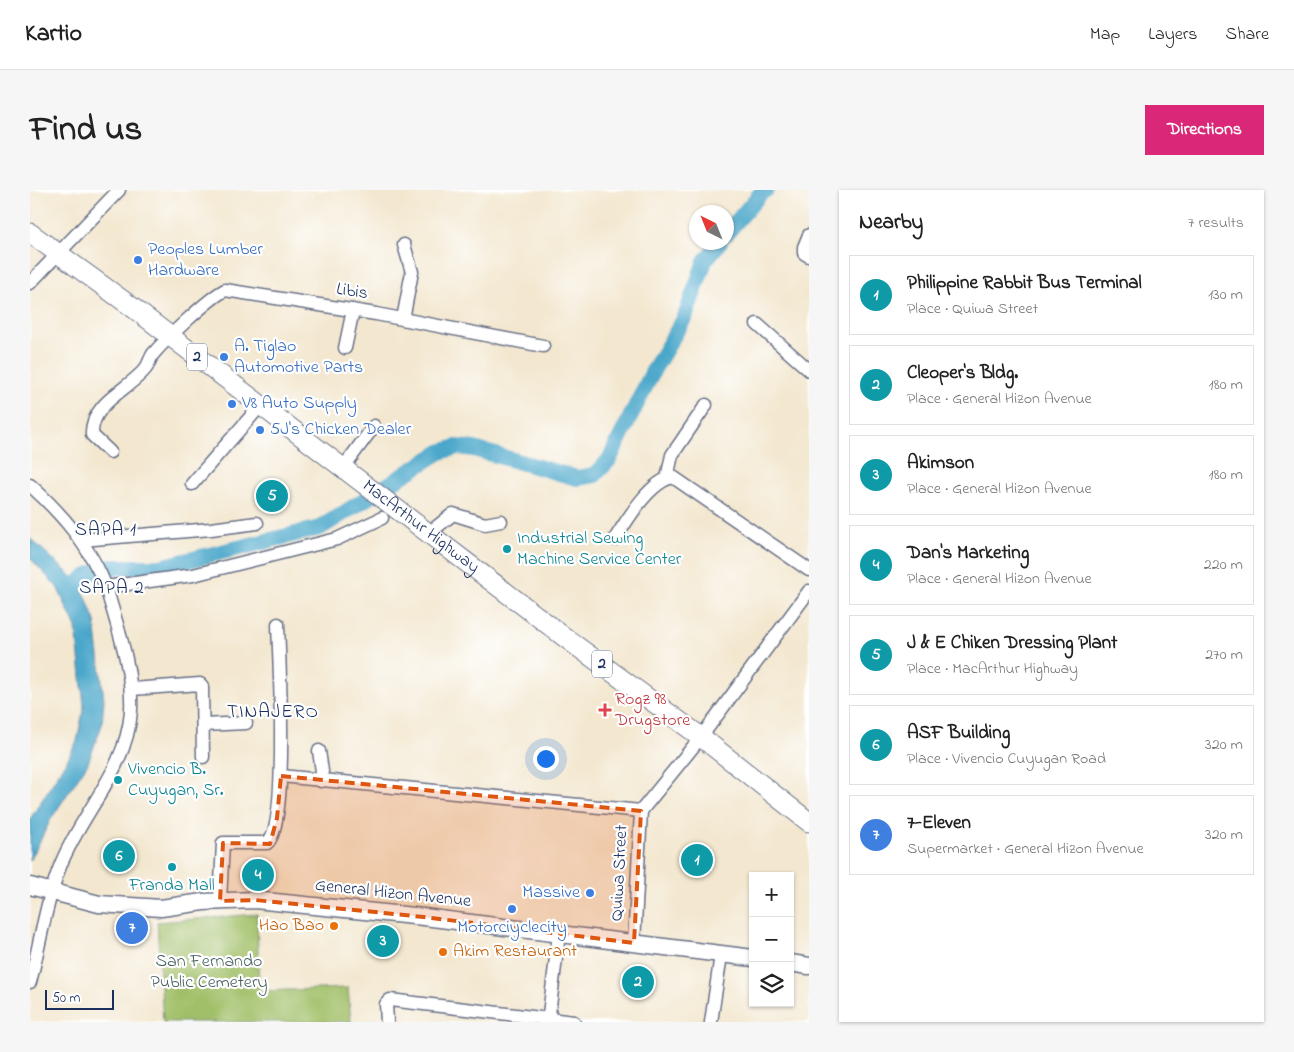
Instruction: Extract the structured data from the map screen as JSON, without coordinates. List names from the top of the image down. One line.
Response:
{"streets":{"highway":["2","MacArthur Highway"],"main road":["General Hizon Avenue"],"street":["Libis","Quiwa Street"]},"crossings":[["Libis","MacArthur Highway"],["MacArthur Highway","Quiwa Street"],["Quiwa Street","General Hizon Avenue"]],"districts":["SAPA 1","SAPA 2","TINAJERO"],"parks":["San Fernando Public Cemetery"],"places":{"other":["Peoples Lumber Hardware","A. Tiglao Automotive Parts","V8 Auto Supply","5J's Chicken Dealer","Industrial Sewing Machine Service Center","Vivencio B. Cuyugan, Sr.","Franda Mall","Massive","Motorciyclecity","Hao Bao","Akim Restaurant"],"health":["Rogz 98 Drugstore"]},"scale_bar":"50 m","north":"top left","page":{"header":"Kartio","nav":["Map","Layers","Share"],"title":"Find us","buttons":"Directions","heading":["Nearby","7 results"],"list":[{"mark":"1","name":"Philippine Rabbit Bus Terminal","note":"Place · Quiwa Street","value":"130 m"},{"mark":"2","name":"Cleoper's Bldg.","note":"Place · General Hizon Avenue","value":"180 m"},{"mark":"3","name":"Akimson","note":"Place · General Hizon Avenue","value":"180 m"},{"mark":"4","name":"Dan's Marketing","note":"Place · General Hizon Avenue","value":"220 m"},{"mark":"5","name":"J & E Chiken Dressing Plant","note":"Place · MacArthur Highway","value":"270 m"},{"mark":"6","name":"ASF Building","note":"Place · Vivencio Cuyugan Road","value":"320 m"},{"mark":"7","name":"7-Eleven","note":"Supermarket · General Hizon Avenue","value":"320 m"}],"pins":["5","6","1","4","7","3","2"],"map_buttons":["+","−"],"scale":"50 m"}}
